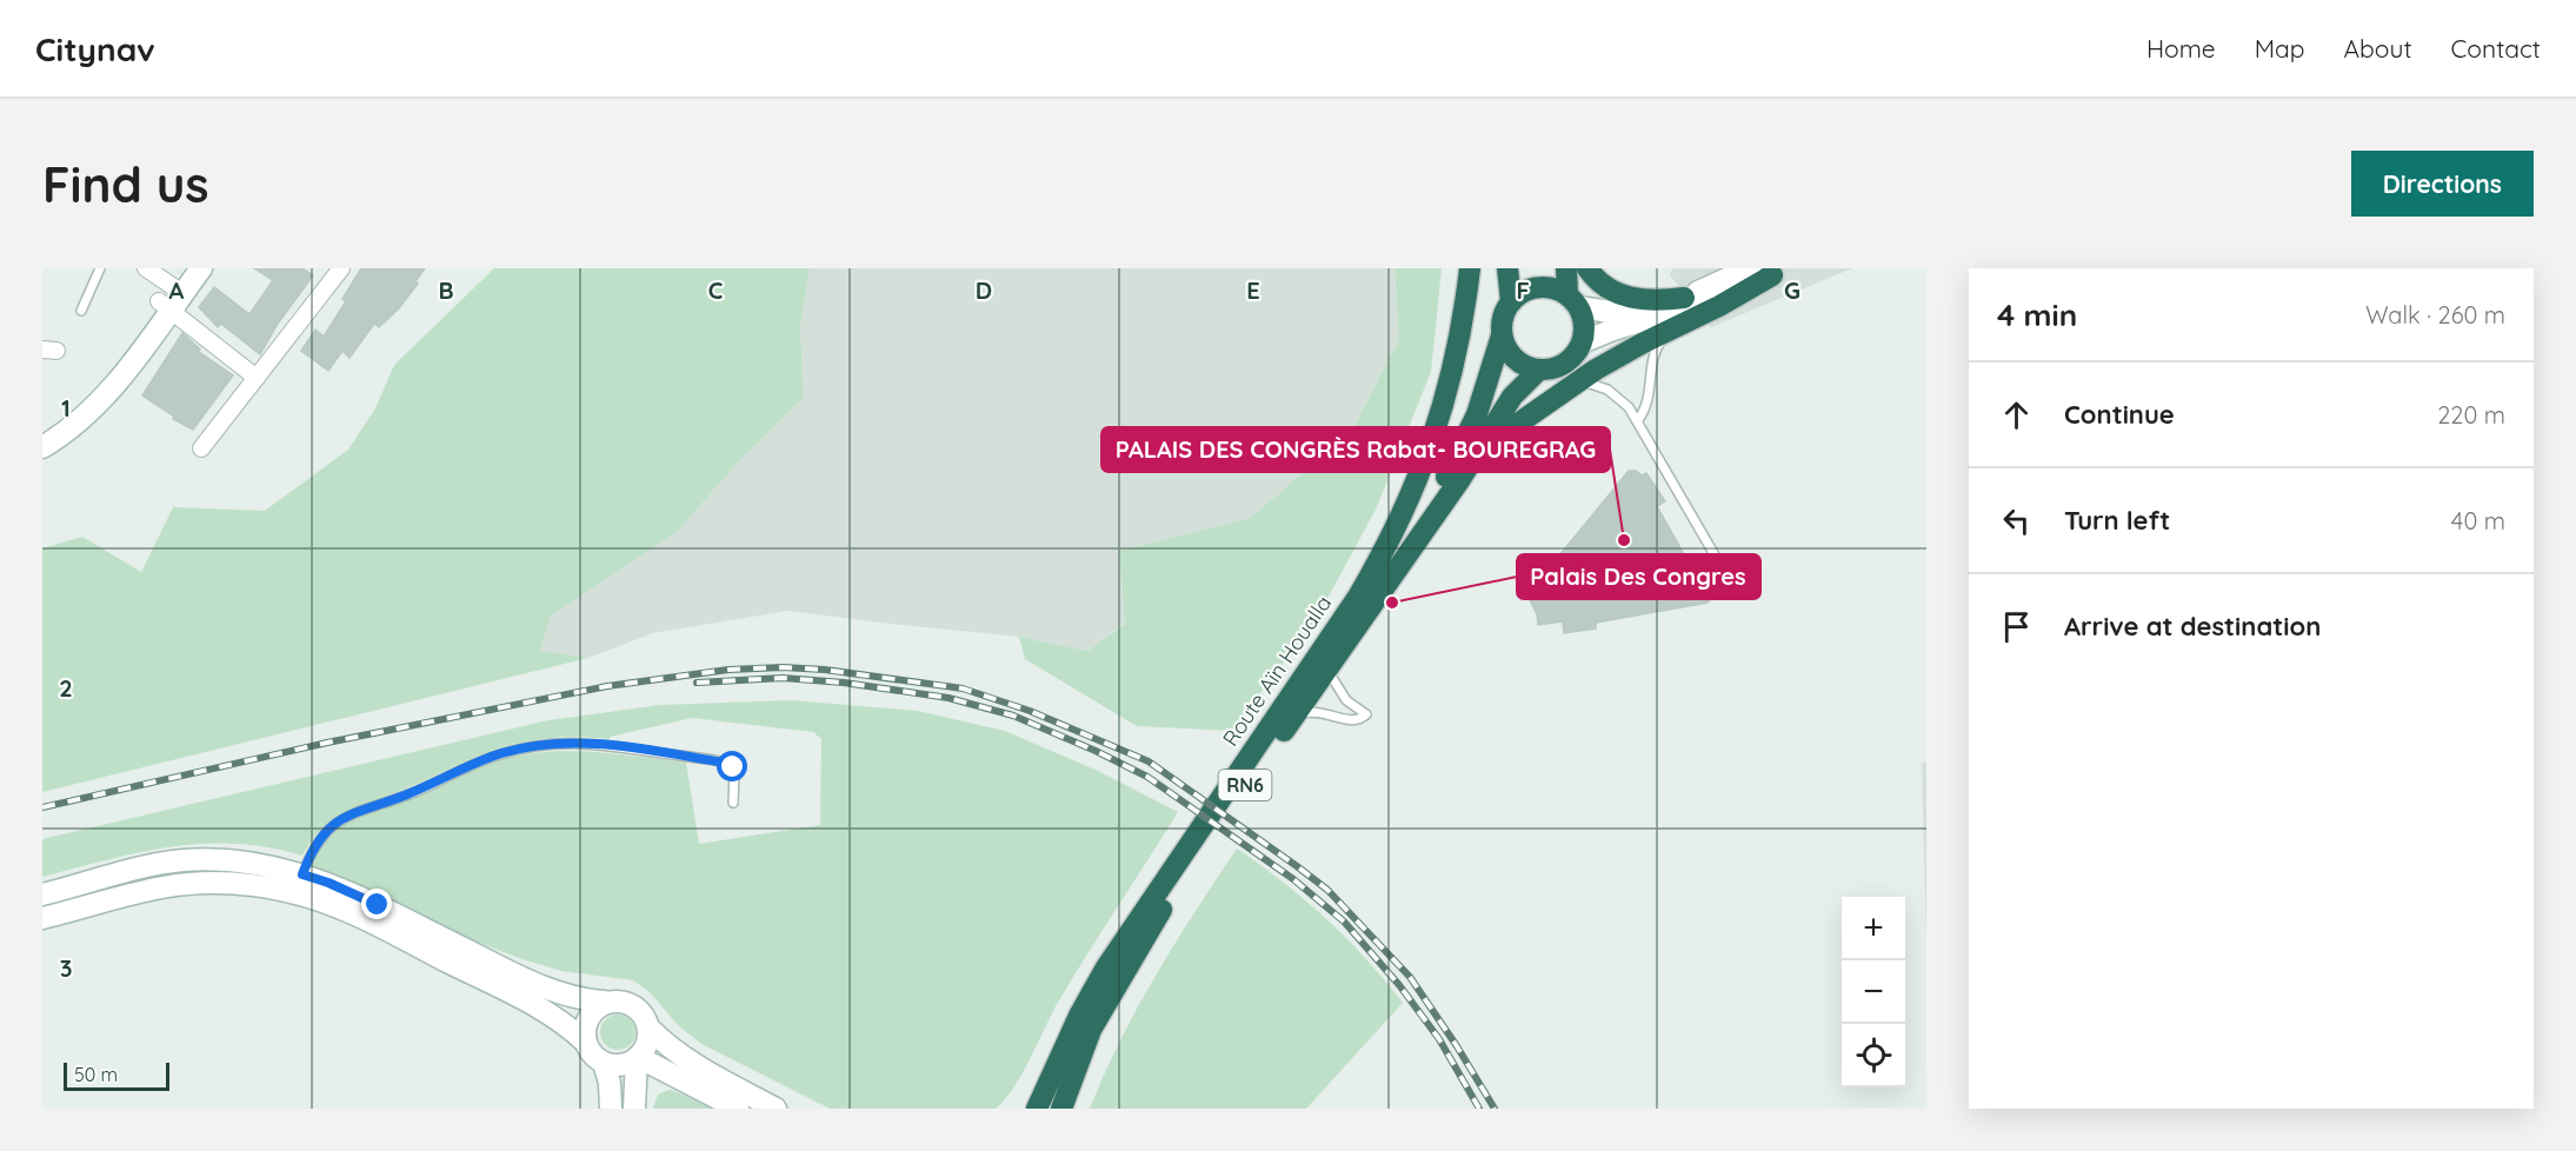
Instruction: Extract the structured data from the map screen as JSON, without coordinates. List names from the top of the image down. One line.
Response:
{"streets":{"highway":["Route Aïn Houalla","RN6"]},"crossings":[["Route Aïn Houalla","RN6"]],"places":["PALAIS DES CONGRÈS Rabat- BOUREGRAG","Palais Des Congres"],"scale_bar":"50 m","page":{"header":"Citynav","nav":["Home","Map","About","Contact"],"buttons":"Directions","title":"Find us","heading":["4 min","Walk · 260 m"],"list":[["Continue","220 m"],["Turn left","40 m"],"Arrive at destination"],"map_buttons":["+","−"],"scale":"50 m"},"grid":{"columns":["A","B","C","D","E","F","G"],"rows":["1","2","3"]}}
